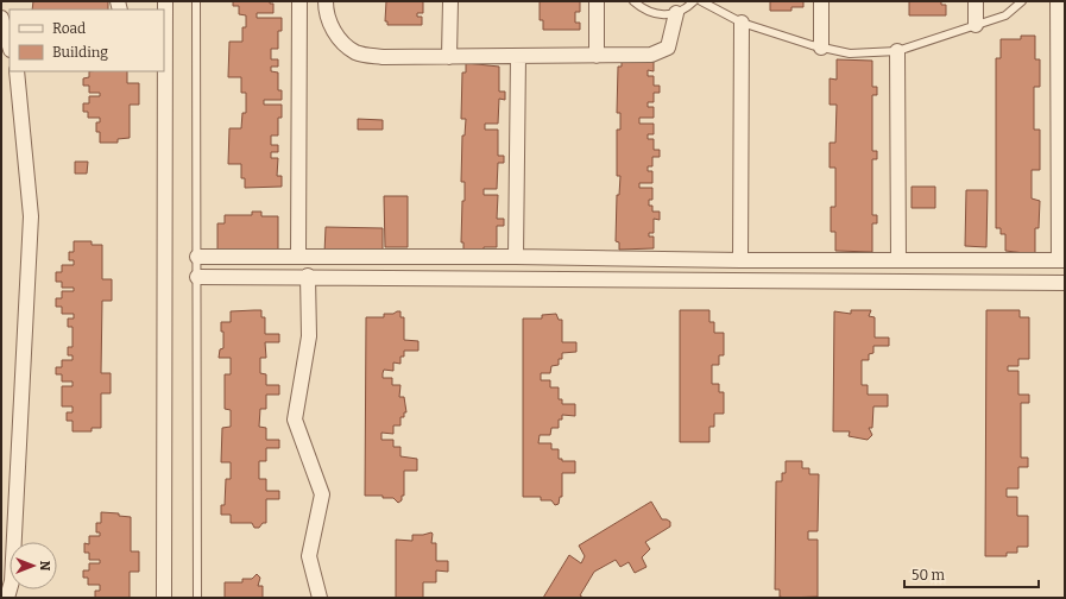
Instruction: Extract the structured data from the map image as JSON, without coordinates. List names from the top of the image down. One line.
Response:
{"legend":["Road","Building"],"scale_bar":"50 m","north":"right"}
